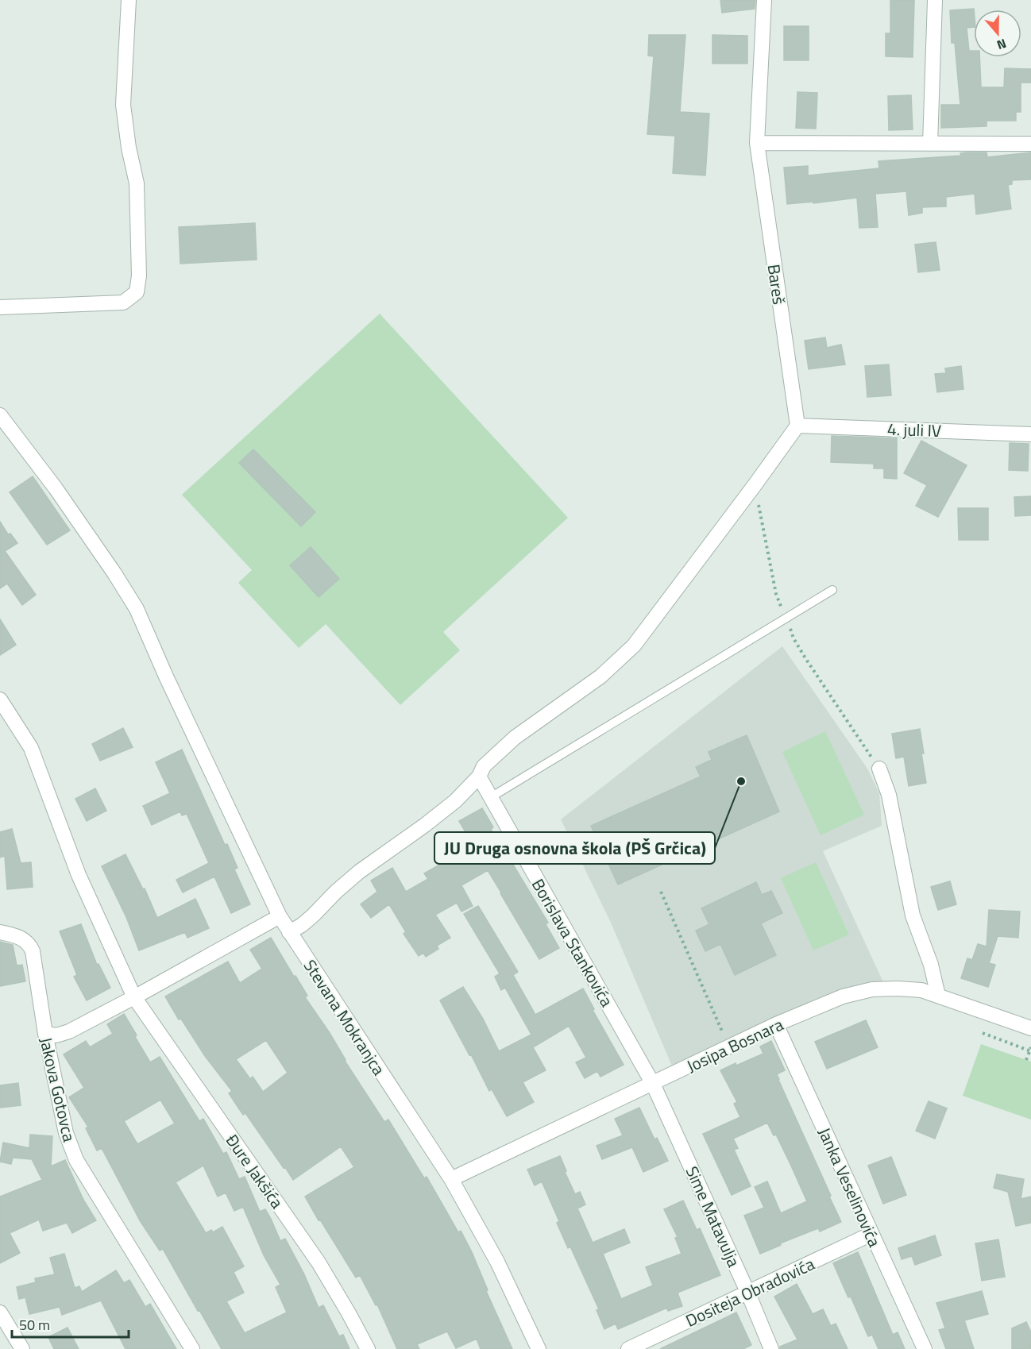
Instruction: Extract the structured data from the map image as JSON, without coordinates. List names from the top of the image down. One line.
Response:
{"streets":{"street":["Bareš","4. juli IV","Borislava Stankovića","Stevana Mokranjca","Josipa Bosnara","Jakova Gotovca","Đure Jakšića","Janka Veselinovića","Sime Matavulja","Dositeja Obradovića"]},"crossings":[["Bareš","4. juli IV"],["Borislava Stankovića","Josipa Bosnara"],["Borislava Stankovića","Sime Matavulja"],["Stevana Mokranjca","Josipa Bosnara"],["Josipa Bosnara","Janka Veselinovića"],["Josipa Bosnara","Sime Matavulja"],["Janka Veselinovića","Dositeja Obradovića"],["Sime Matavulja","Dositeja Obradovića"]],"places":["JU Druga osnovna škola (PŠ Grčica)"],"scale_bar":"50 m","north":"bottom"}
